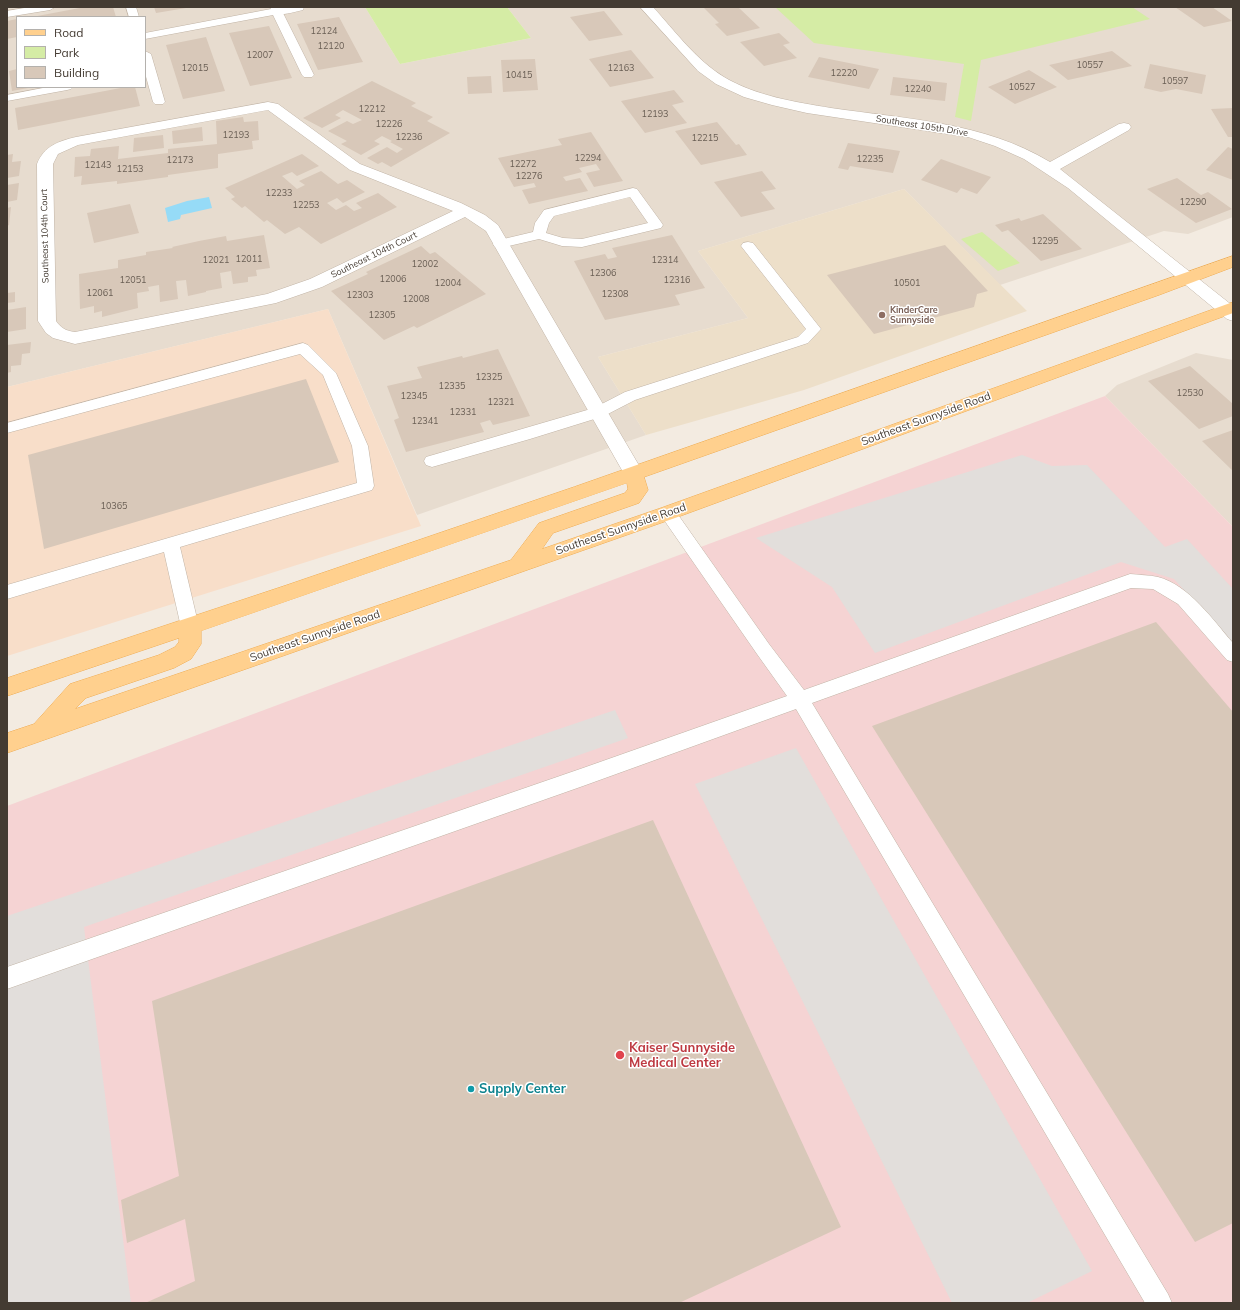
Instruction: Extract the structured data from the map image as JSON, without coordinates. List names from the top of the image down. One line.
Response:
{"streets":{"main road":["Southeast Sunnyside Road"],"street":["Southeast 105th Drive","Southeast 104th Court"]},"crossings":[["Southeast 105th Drive","Southeast Sunnyside Road"]],"places":["KinderCare Sunnyside","Kaiser Sunnyside Medical Center","Supply Center"],"house_numbers":["12124","12120","12007","10557","12015","12163","12220","10415","10597","10527","12240","12212","12193","12226","12193","12236","12215","12294","12235","12173","12272","12143","12153","12276","12233","12290","12253","12295","12011","12021","12314","12002","12306","12006","12051","12316","12004","10501","12061","12308","12303","12008","12305","12325","12335","12530","12345","12321","12331","12341","10365"],"legend":["Road","Park","Building"]}
